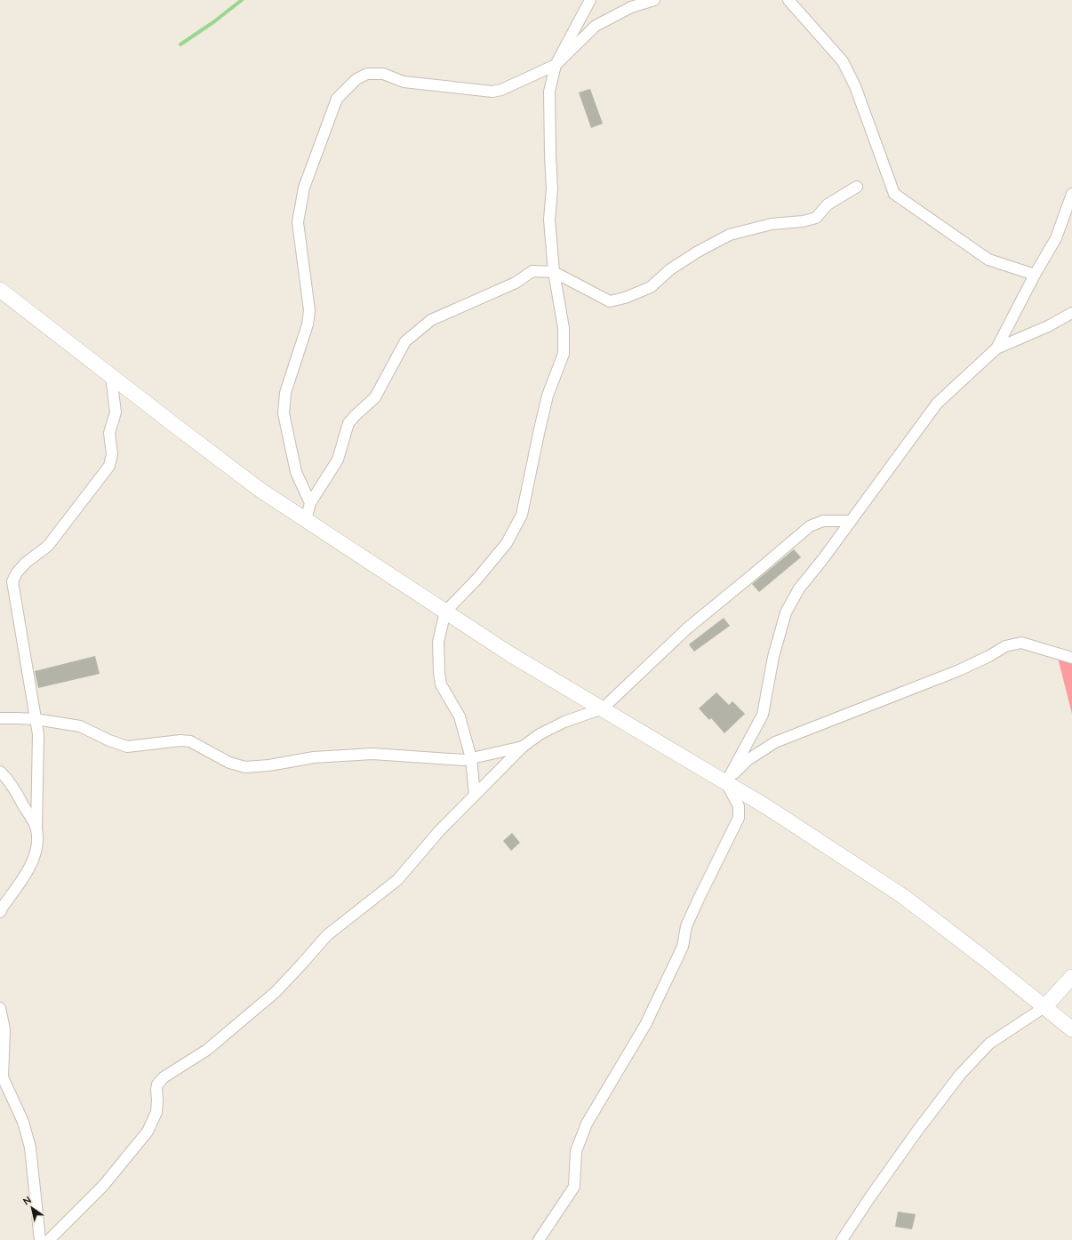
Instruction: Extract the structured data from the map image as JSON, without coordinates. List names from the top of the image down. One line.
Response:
{"north":"top left"}
